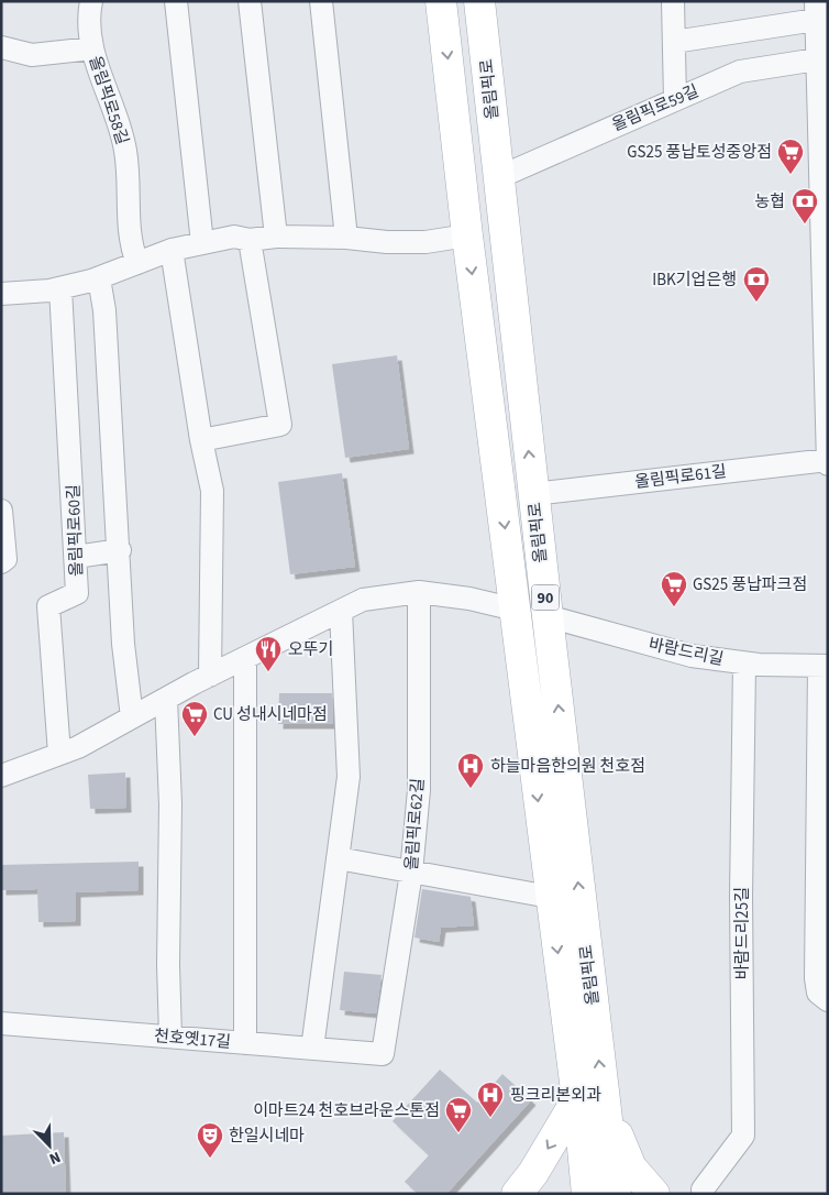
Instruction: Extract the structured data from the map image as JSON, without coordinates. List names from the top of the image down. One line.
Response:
{"streets":{"main road":["올림픽로","90"],"street":["올림픽로58길","올림픽로59길","올림픽로61길","올림픽로60길","바람드리길","올림픽로62길","바람드리25길","천호옛17길"]},"crossings":[["올림픽로","올림픽로59길"],["올림픽로","올림픽로61길"],["올림픽로","바람드리길"],["바람드리길","바람드리25길"],["올림픽로62길","천호옛17길"]],"places":{"supermarket":["GS25 풍납토성중앙점","GS25 풍납파크점","CU 성내시네마점","이마트24 천호브라운스톤점"],"bank":["농협","IBK기업은행"],"restaurant":["오뚜기"],"hospital":["하늘마음한의원 천호점","핑크리본외과"],"theatre":["한일시네마"]},"north":"bottom right"}
